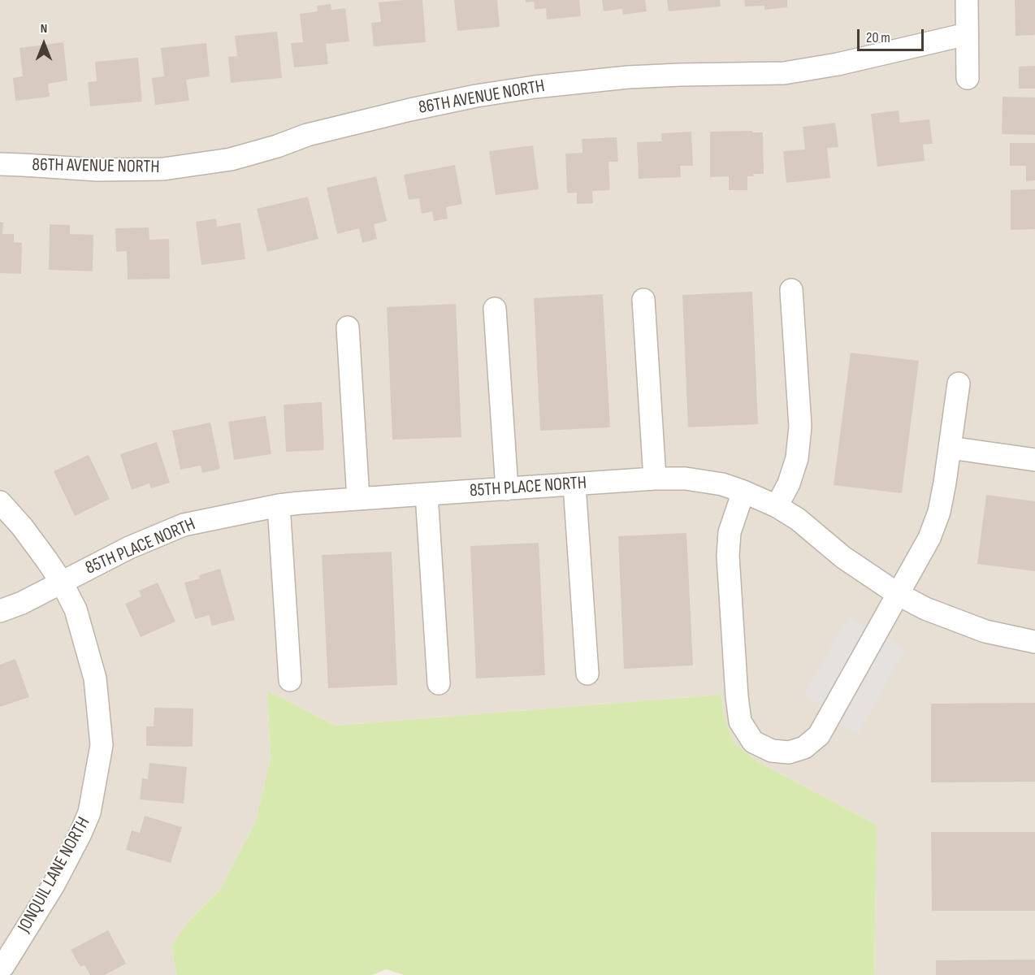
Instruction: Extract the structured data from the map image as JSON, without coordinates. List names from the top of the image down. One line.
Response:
{"streets":{"street":["86TH AVENUE NORTH","85TH PLACE NORTH","JONQUIL LANE NORTH"]},"crossings":[["85TH PLACE NORTH","JONQUIL LANE NORTH"]],"scale_bar":"20 m","north":"top"}
